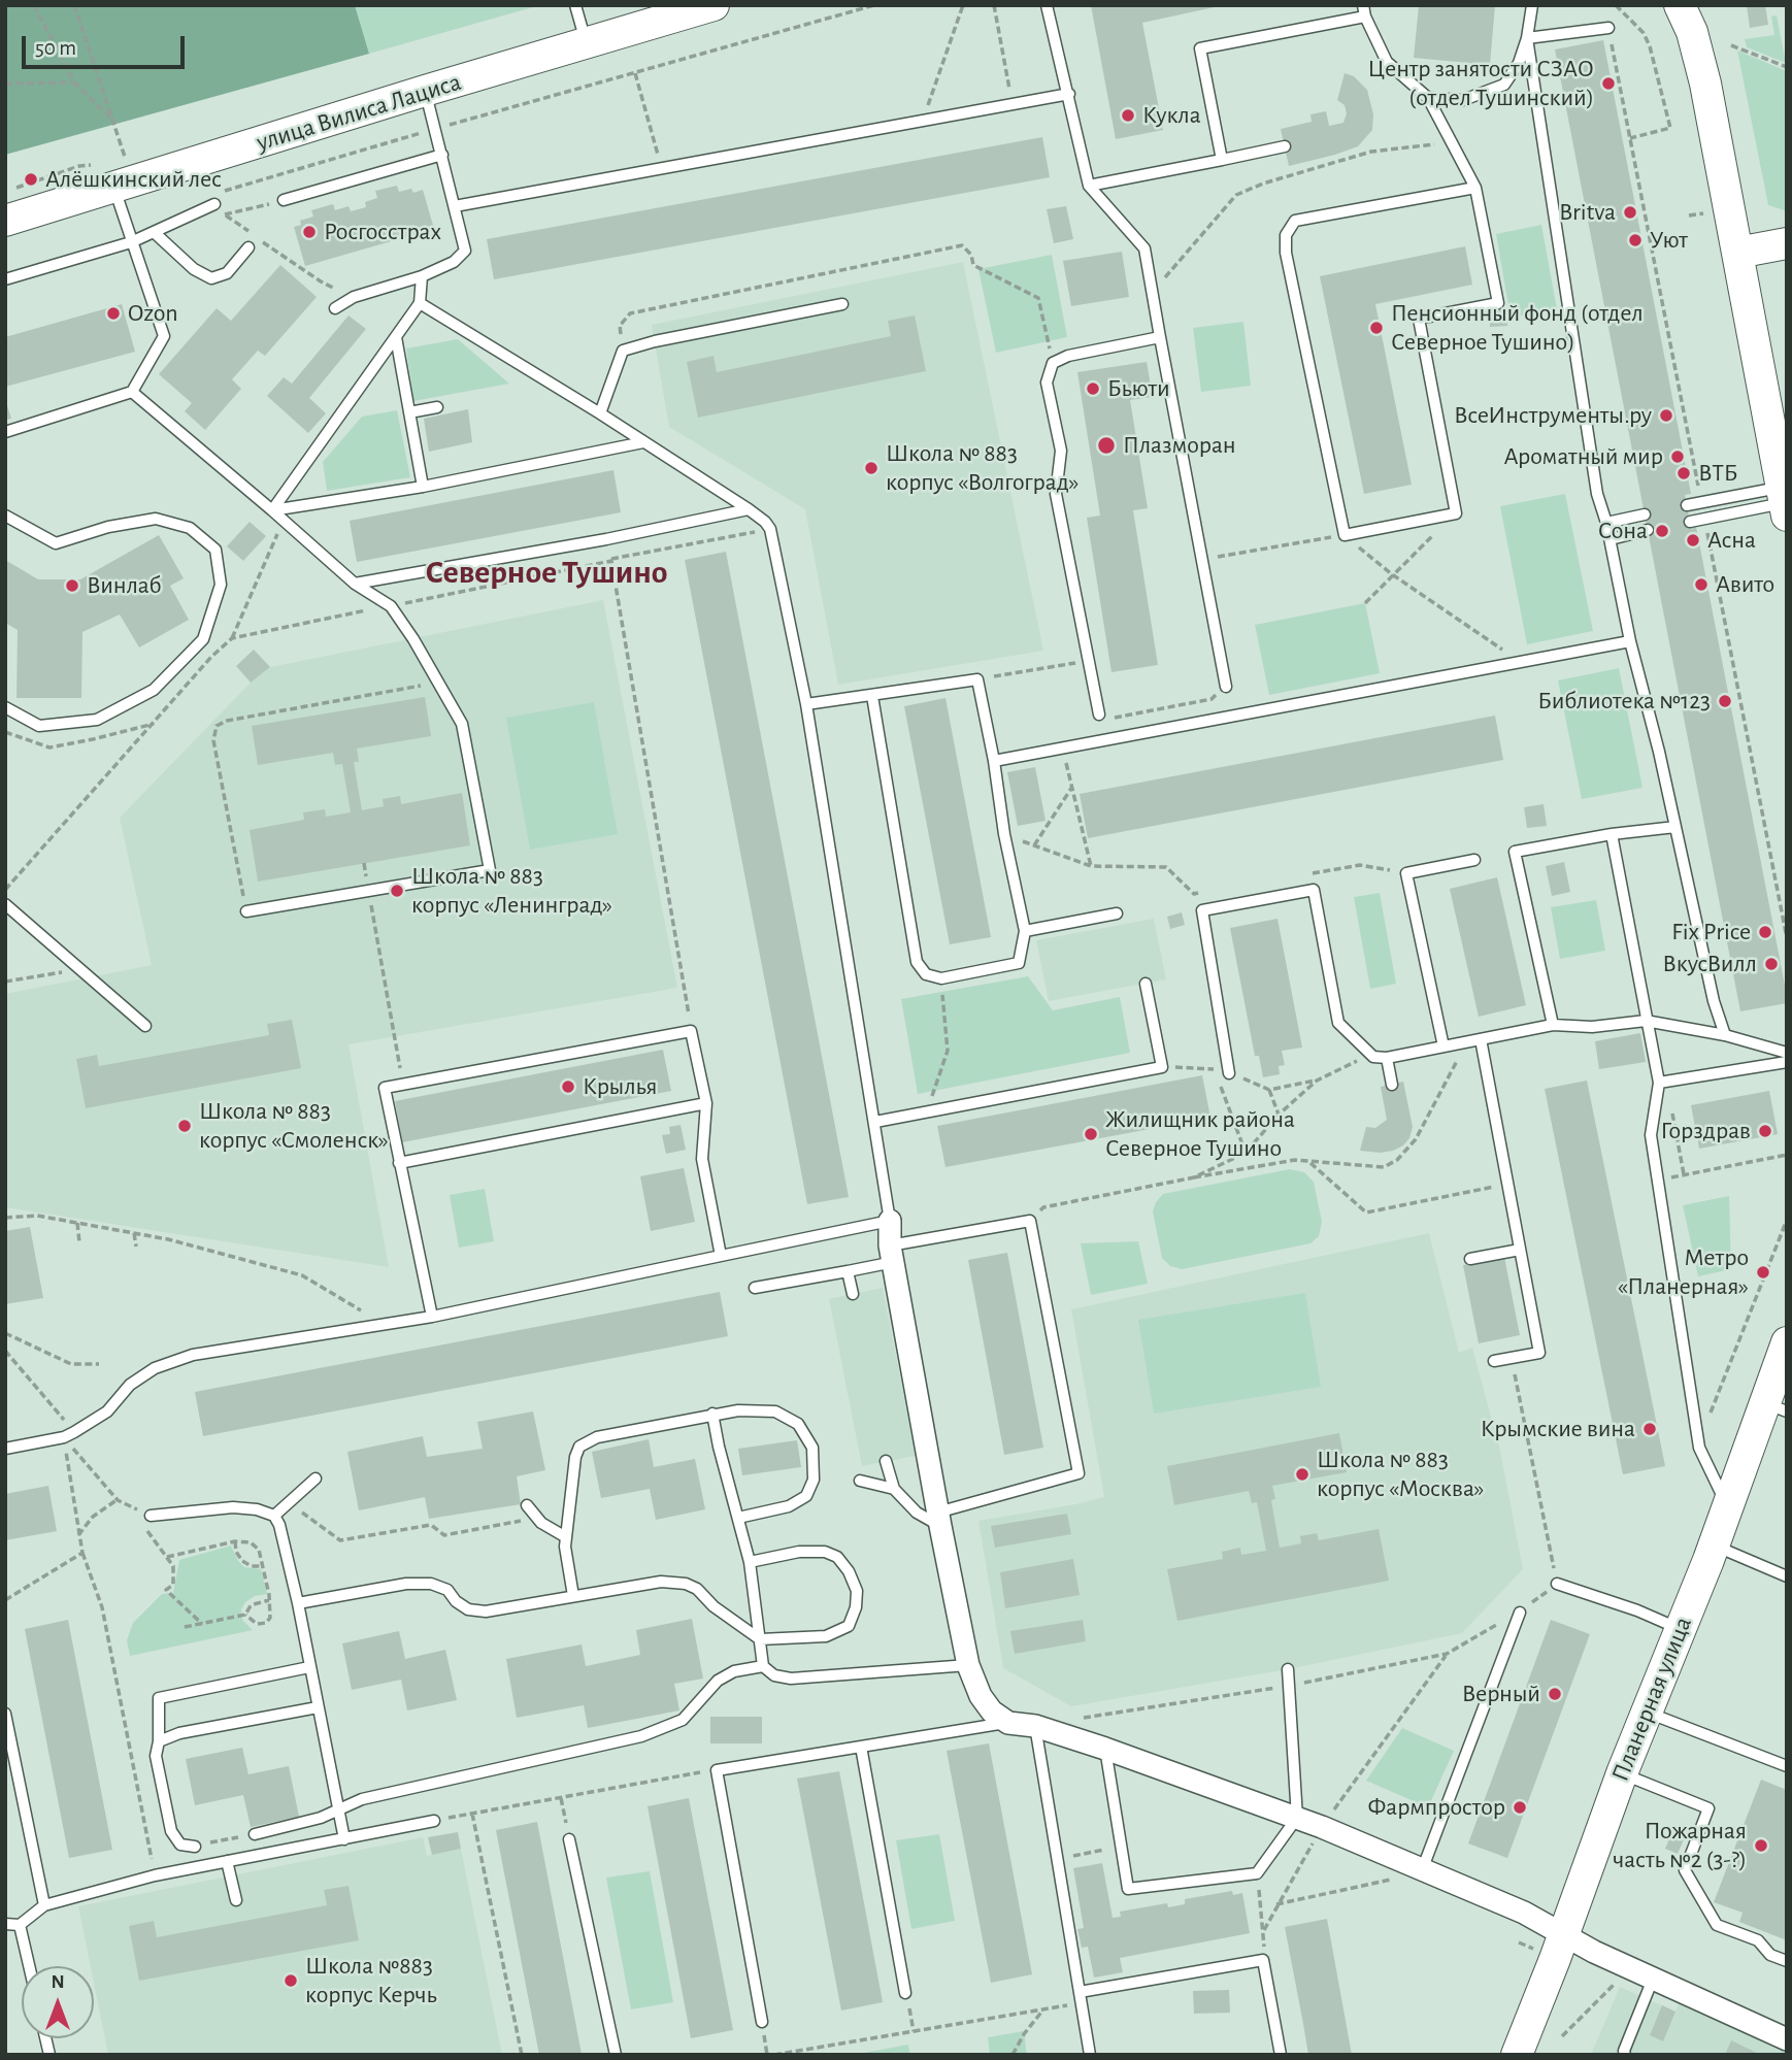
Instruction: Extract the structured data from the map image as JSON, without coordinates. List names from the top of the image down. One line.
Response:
{"streets":{"main road":["улица Вилиса Лациса","Планерная улица"]},"districts":["Северное Тушино"],"places":["Центр занятости СЗАО (отдел Тушинский)","Кукла","Алёшкинский лес","Britva","Росгосстрах","Уют","Ozon","Пенсионный фонд (отдел Северное Тушино)","Бьюти","ВсеИнструменты.ру","Плазморан","Ароматный мир","Школа № 883 корпус «Волгоград»","ВТБ","Сона","Асна","Авито","Винлаб","Библиотека №123","Школа № 883 корпус «Ленинград»","Fix Price","ВкусВилл","Крылья","Школа № 883 корпус «Смоленск»","Горздрав","Жилищник района Северное Тушино","Метро «Планерная»","Крымские вина","Школа № 883 корпус «Москва»","Верный","Фармпростор","Пожарная часть №2 (3-?)","Школа №883 корпус Керчь"],"scale_bar":"50 m","north":"top"}
